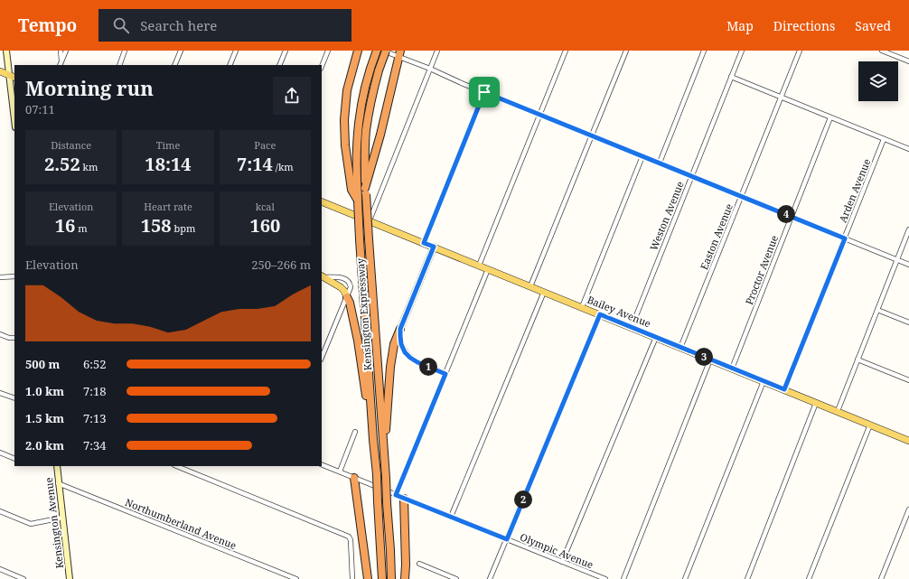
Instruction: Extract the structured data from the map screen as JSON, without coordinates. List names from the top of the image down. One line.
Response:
{"streets":{"highway":["Kensington Expressway"],"main road":["Bailey Avenue"],"street":["Arden Avenue","Weston Avenue","Easton Avenue","Proctor Avenue","Kensington Avenue","Northumberland Avenue","Olympic Avenue"]},"crossings":[["Arden Avenue","Bailey Avenue"],["Weston Avenue","Bailey Avenue"],["Easton Avenue","Bailey Avenue"],["Proctor Avenue","Bailey Avenue"],["Kensington Avenue","Northumberland Avenue"]],"page":{"header":"Tempo","search":"Search here","nav":["Map","Directions","Saved"],"heading":["Morning run","07:11"],"stats":[["Distance","2.52 km"],["Time","18:14"],["Pace","7:14 /km"],["Elevation","16 m"],["Heart rate","158 bpm"],["kcal","160"]],"pins":["4","3","1","2"],"chart":["Elevation","250–266 m"],"list":[{"name":"500 m","note":"6:52"},{"name":"1.0 km","note":"7:18"},{"name":"1.5 km","note":"7:13"},{"name":"2.0 km","note":"7:34"}]}}
